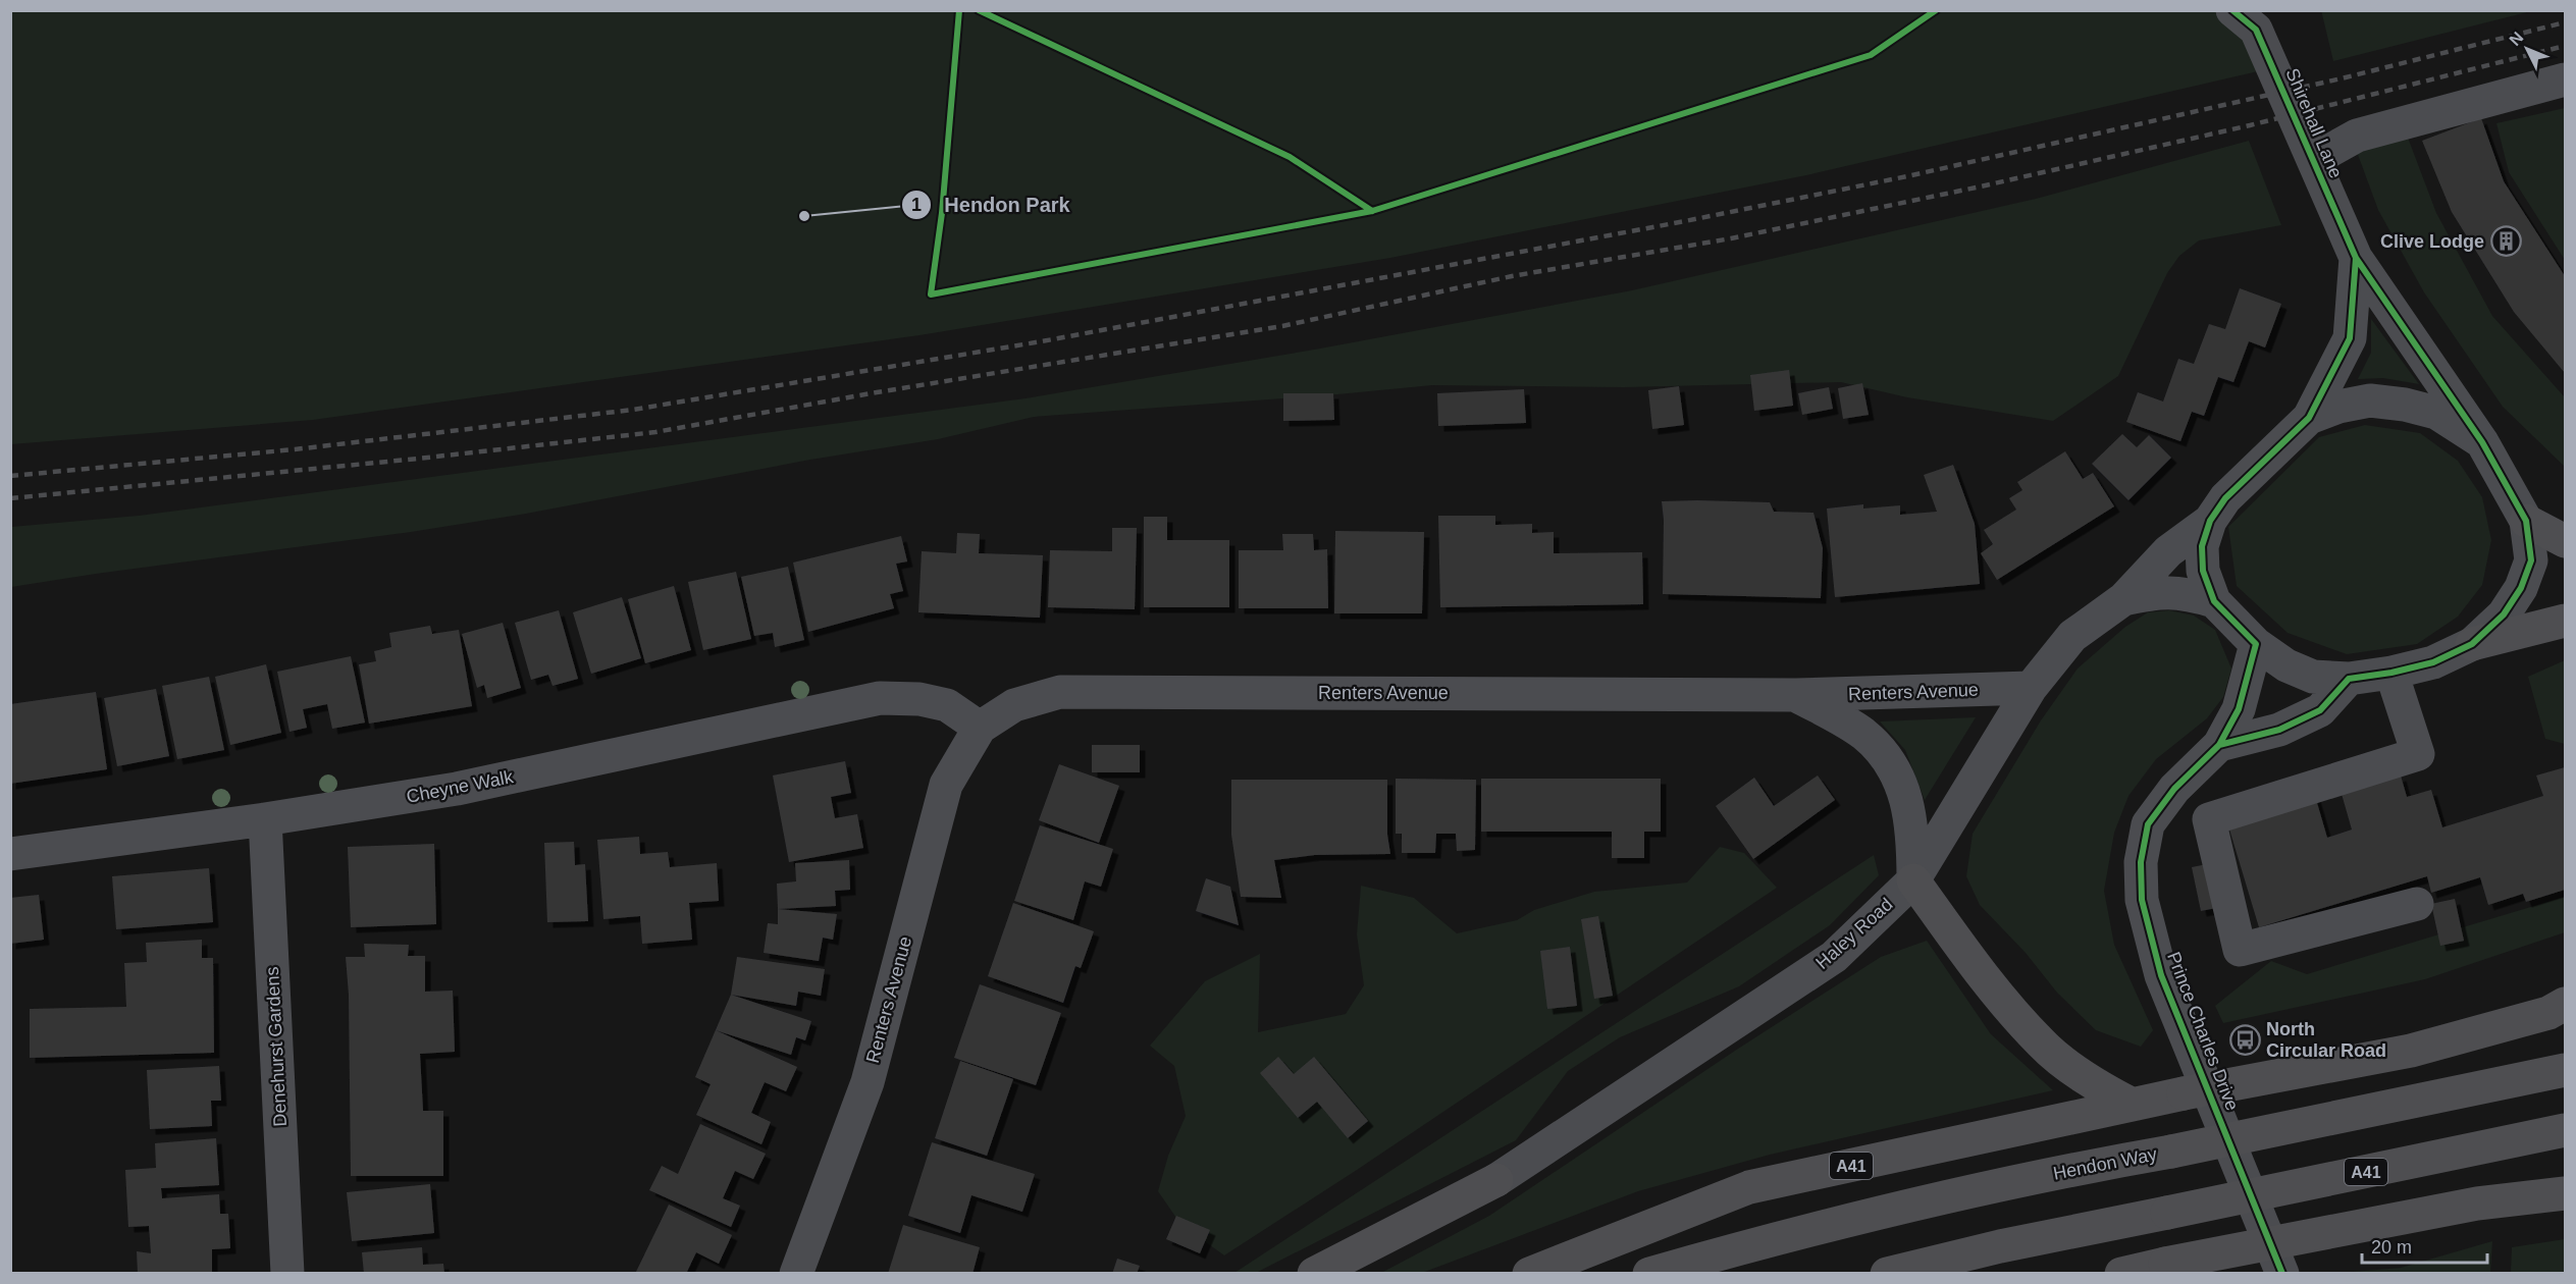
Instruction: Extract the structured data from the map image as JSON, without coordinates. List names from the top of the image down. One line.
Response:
{"streets":{"highway":["Hendon Way","A41"],"street":["Shirehall Lane","Renters Avenue","Cheyne Walk","Haley Road","Prince Charles Drive","Denehurst Gardens"]},"crossings":[["Renters Avenue","Cheyne Walk"],["Renters Avenue","Haley Road"],["Cheyne Walk","Denehurst Gardens"]],"places":{"other":["Hendon Park"],"building":["Clive Lodge"],"bus stop":["North Circular Road"]},"scale_bar":"20 m","north":"top left"}
